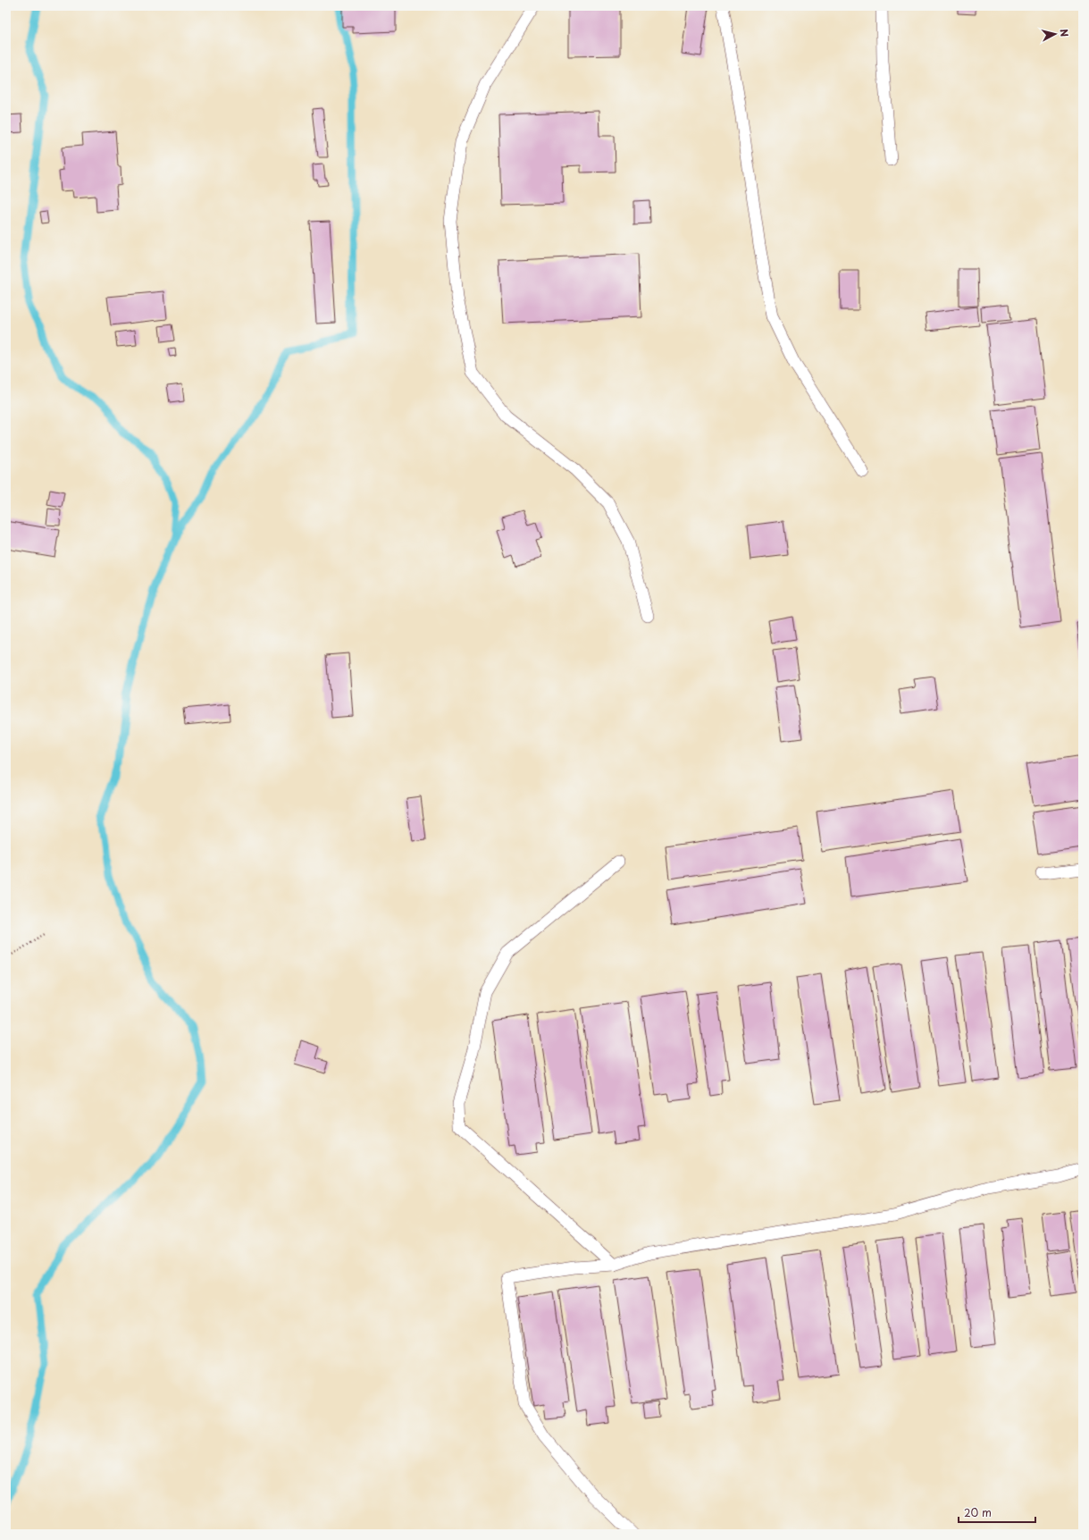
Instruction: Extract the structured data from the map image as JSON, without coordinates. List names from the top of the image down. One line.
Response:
{"scale_bar":"20 m","north":"right"}
